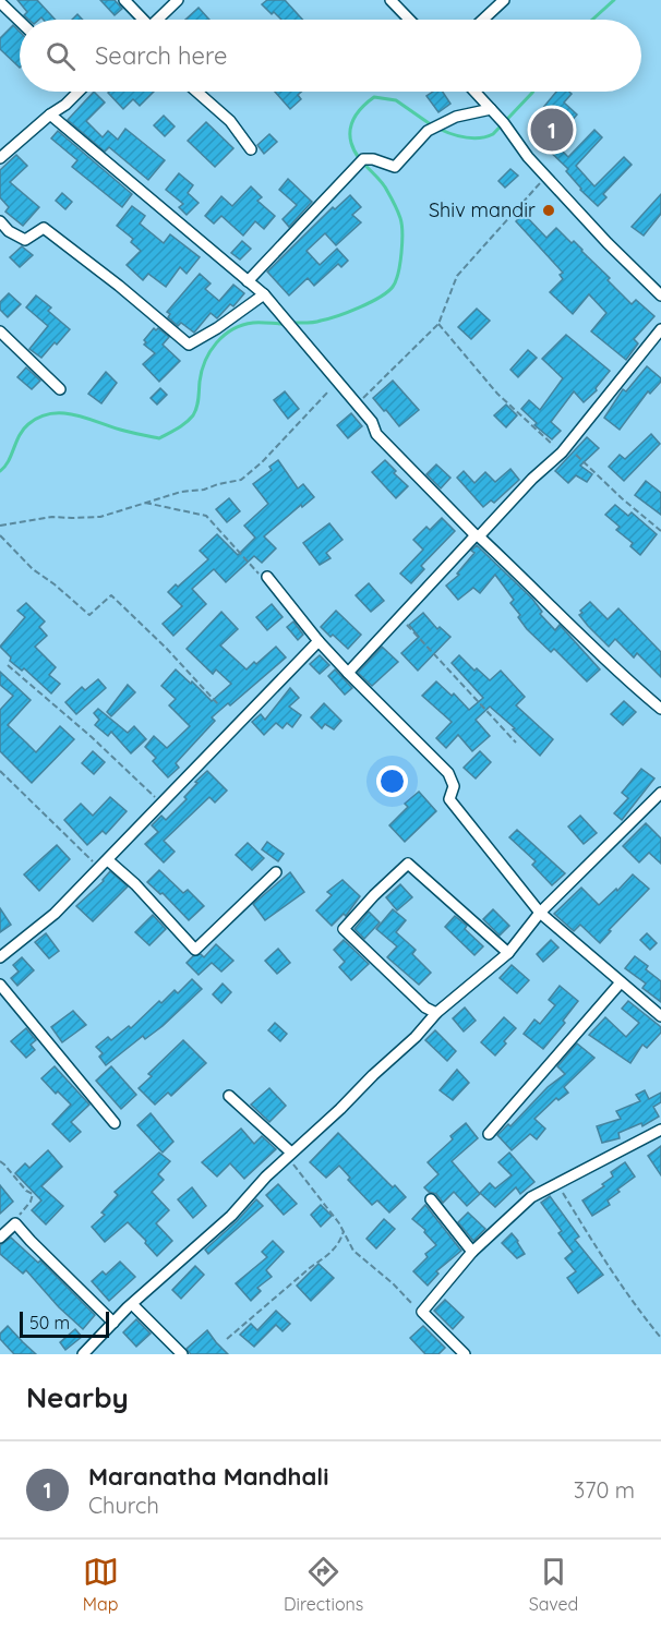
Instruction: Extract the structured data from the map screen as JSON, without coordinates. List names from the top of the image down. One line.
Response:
{"places":["Shiv mandir"],"scale_bar":"50 m","page":{"search":"Search here","pins":"1","scale":"50 m","heading":"Nearby","list":[{"mark":"1","name":"Maranatha Mandhali","note":"Church","value":"370 m"}],"nav":["Map","Directions","Saved"]}}
